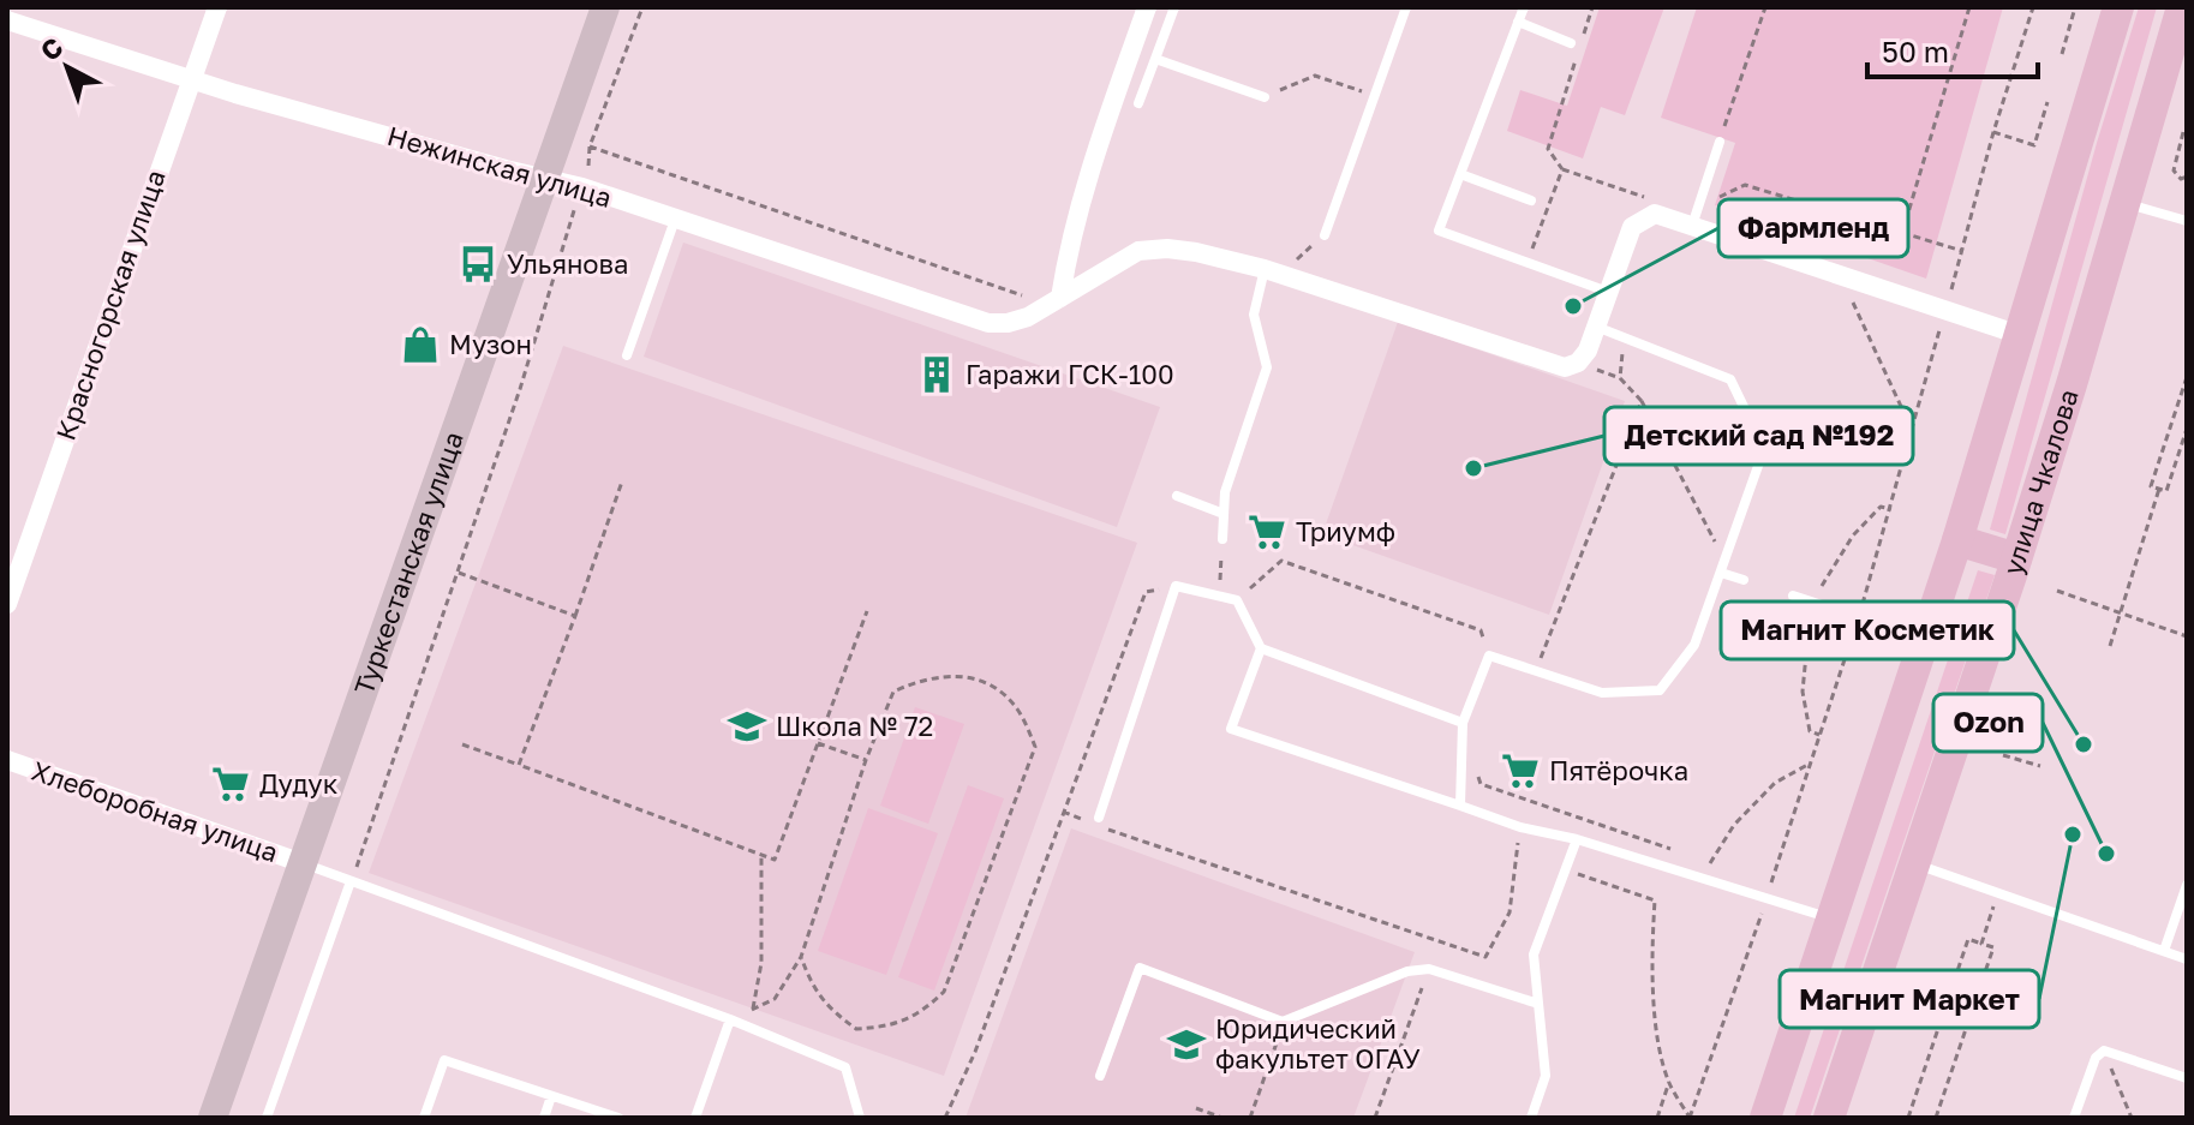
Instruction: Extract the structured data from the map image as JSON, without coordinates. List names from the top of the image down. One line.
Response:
{"streets":{"main road":["улица Чкалова","Туркестанская улица"],"street":["Нежинская улица","Красногорская улица","Хлеборобная улица"]},"crossings":[["Нежинская улица","Красногорская улица"],["Нежинская улица","Туркестанская улица"],["Туркестанская улица","Хлеборобная улица"]],"places":{"bus stop":["Ульянова"],"other":["Фармленд","Детский сад №192","Магнит Косметик","Магнит Маркет","Ozon"],"shop":["Музон"],"building":["Гаражи ГСК-100"],"supermarket":["Триумф","Пятёрочка","Дудук"],"school or university":["Школа № 72","Юридический факультет ОГАУ"]},"scale_bar":"50 m","north":"top left"}
